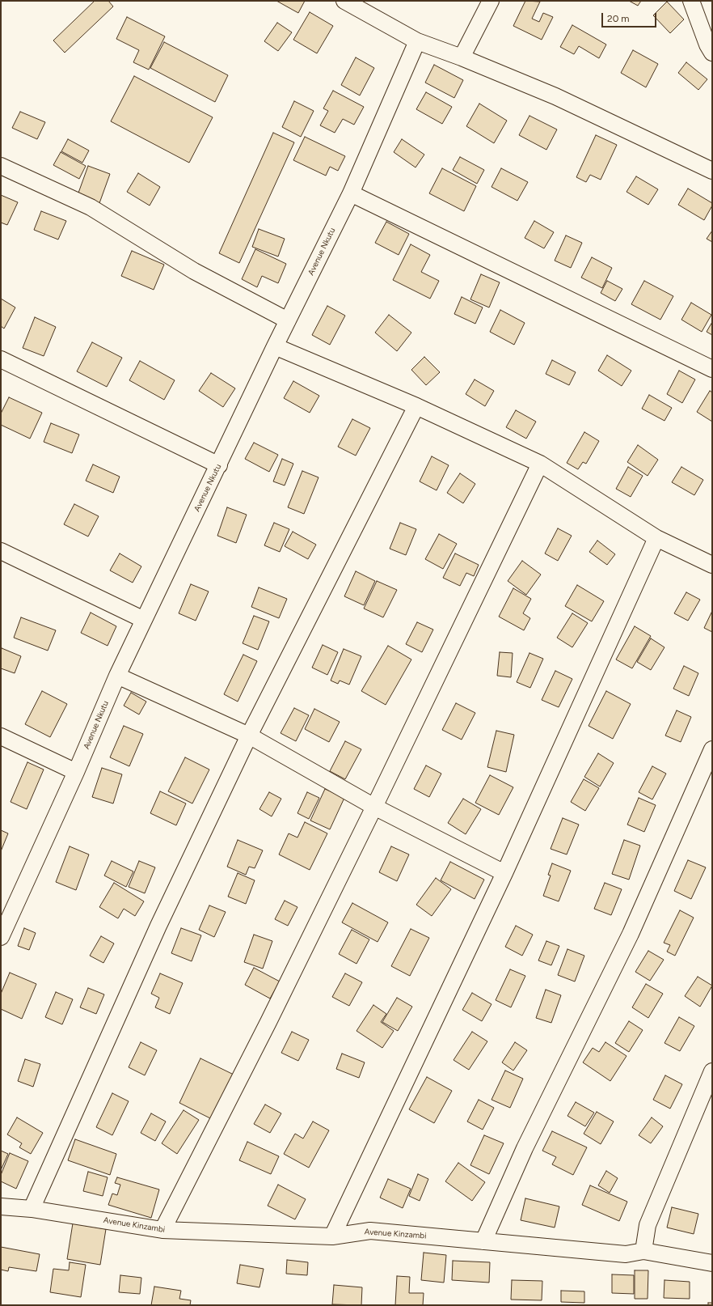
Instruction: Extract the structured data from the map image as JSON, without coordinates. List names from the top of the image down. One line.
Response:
{"streets":{"street":["Avenue Nkutu","Avenue Kinzambi"]},"scale_bar":"20 m"}
